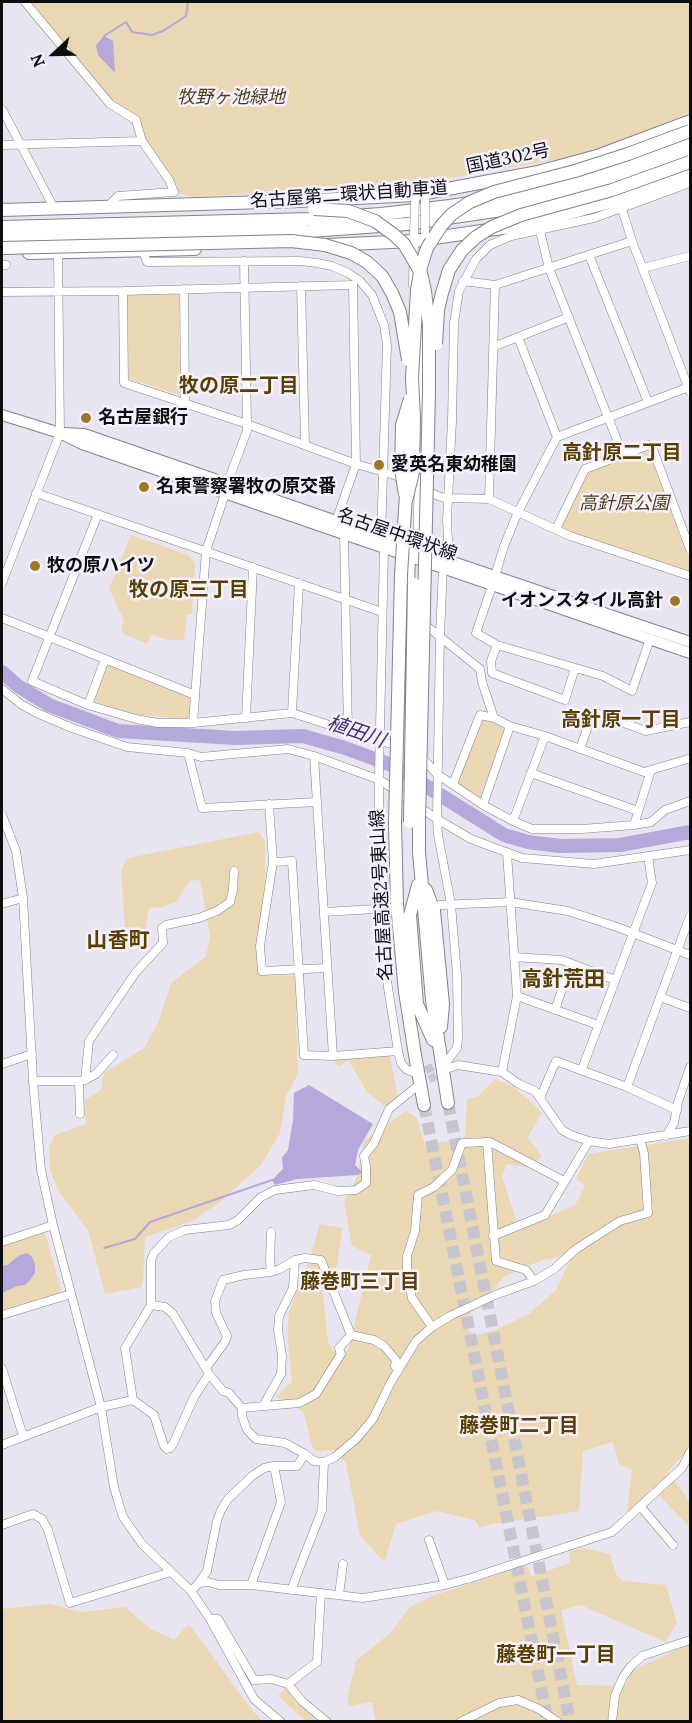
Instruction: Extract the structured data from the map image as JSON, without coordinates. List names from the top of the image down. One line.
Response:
{"streets":{"highway":["国道302号","名古屋第二環状自動車道","名古屋高速2号東山線"],"main road":["名古屋中環状線"]},"districts":["牧の原二丁目","高針原二丁目","牧の原三丁目","高針原一丁目","山香町","高針荒田","藤巻町三丁目","藤巻町二丁目","藤巻町一丁目"],"water":["植田川"],"parks":["牧野ヶ池緑地","高針原公園"],"places":["名古屋銀行","愛英名東幼稚園","名東警察署牧の原交番","牧の原ハイツ","イオンスタイル高針"],"north":"left"}
